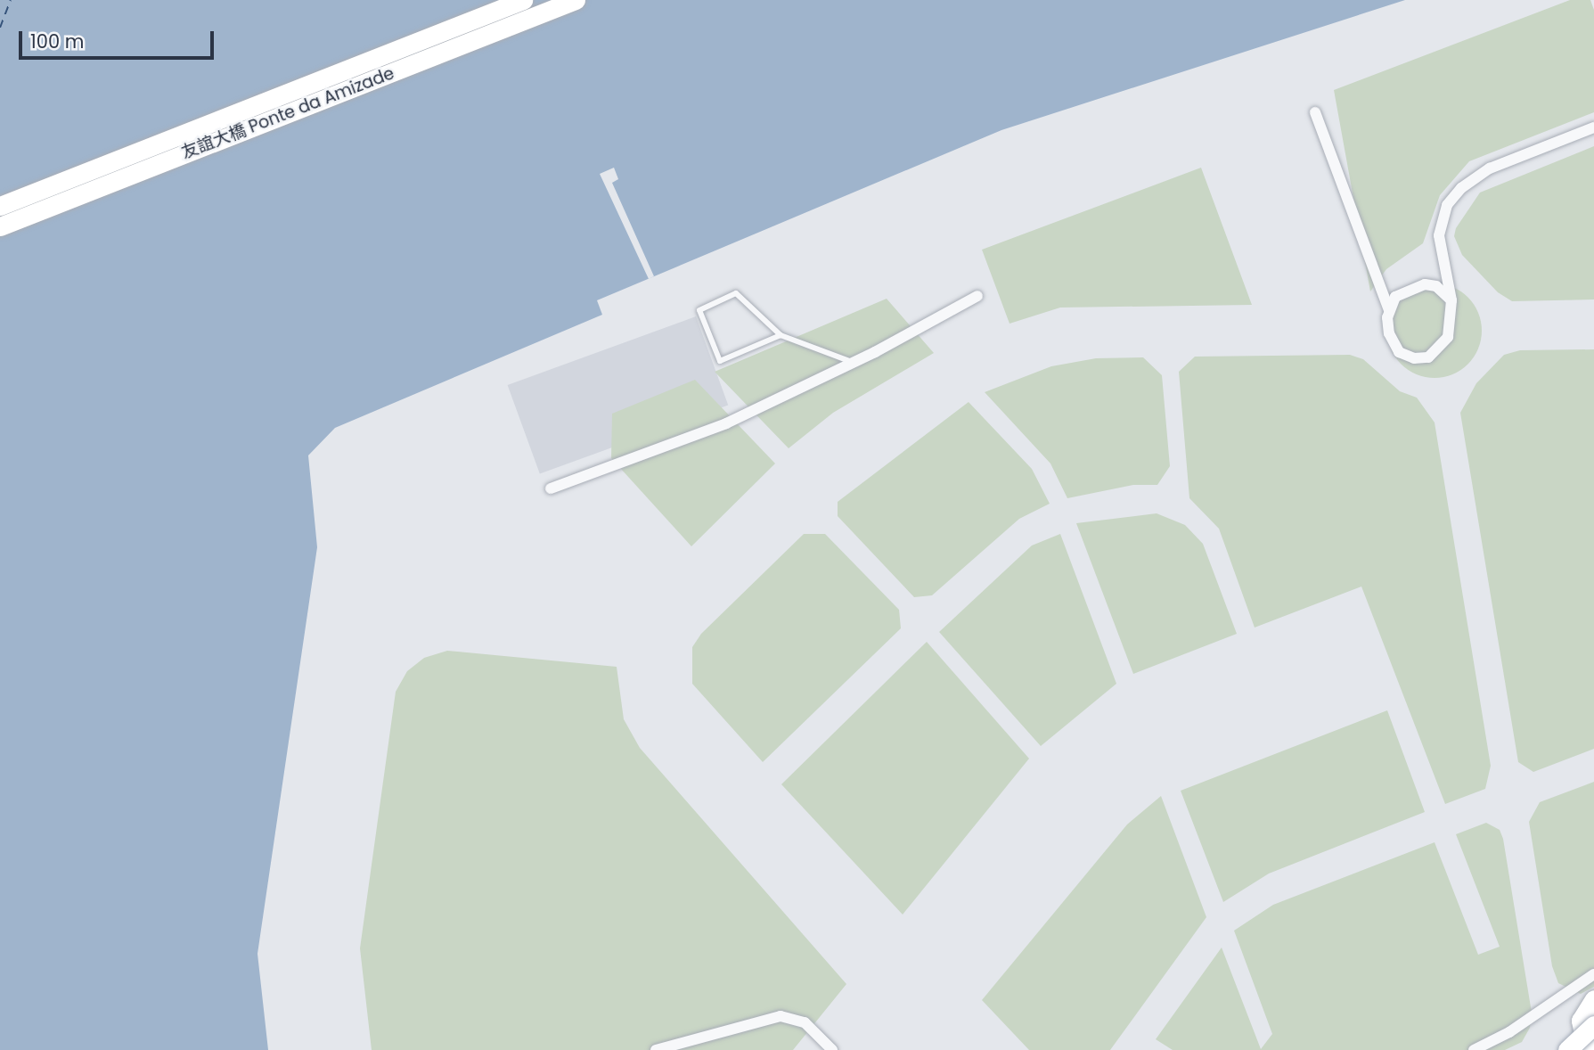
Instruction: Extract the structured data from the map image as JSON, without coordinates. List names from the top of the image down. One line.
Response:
{"streets":{"main road":["友誼大橋 Ponte da Amizade"]},"scale_bar":"100 m"}
